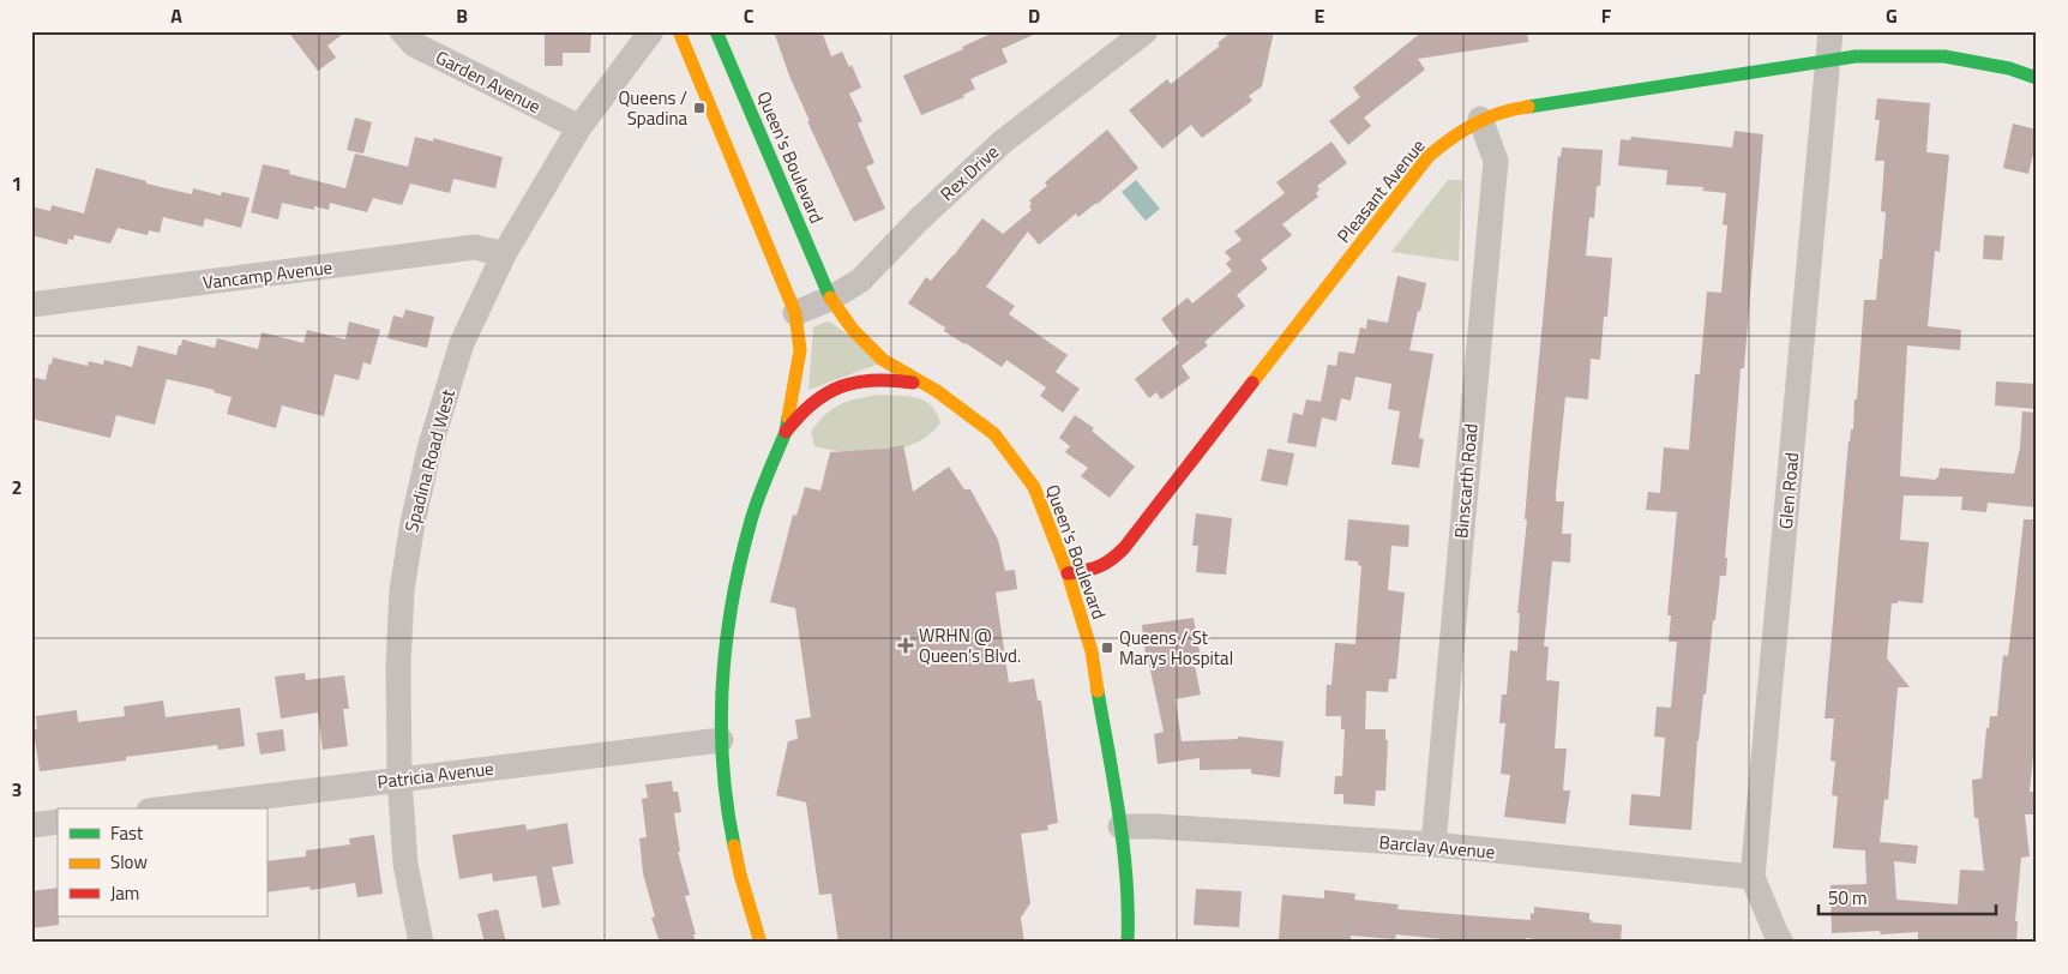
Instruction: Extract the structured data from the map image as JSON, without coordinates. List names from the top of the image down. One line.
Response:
{"streets":{"street":["Garden Avenue","Queen's Boulevard","Rex Drive","Pleasant Avenue","Vancamp Avenue","Spadina Road West","Binscarth Road","Glen Road","Patricia Avenue","Barclay Avenue"]},"crossings":[["Garden Avenue","Spadina Road West"],["Queen's Boulevard","Rex Drive"],["Queen's Boulevard","Pleasant Avenue"],["Queen's Boulevard","Patricia Avenue"],["Queen's Boulevard","Barclay Avenue"],["Pleasant Avenue","Binscarth Road"],["Pleasant Avenue","Glen Road"],["Vancamp Avenue","Spadina Road West"],["Spadina Road West","Patricia Avenue"],["Binscarth Road","Barclay Avenue"],["Glen Road","Barclay Avenue"]],"places":{"transit":["Queens / Spadina","Queens / St Marys Hospital"],"health":["WRHN @ Queen’s Blvd."]},"legend":["Fast","Slow","Jam"],"scale_bar":"50 m","grid":{"columns":["A","B","C","D","E","F","G"],"rows":["1","2","3"]}}
